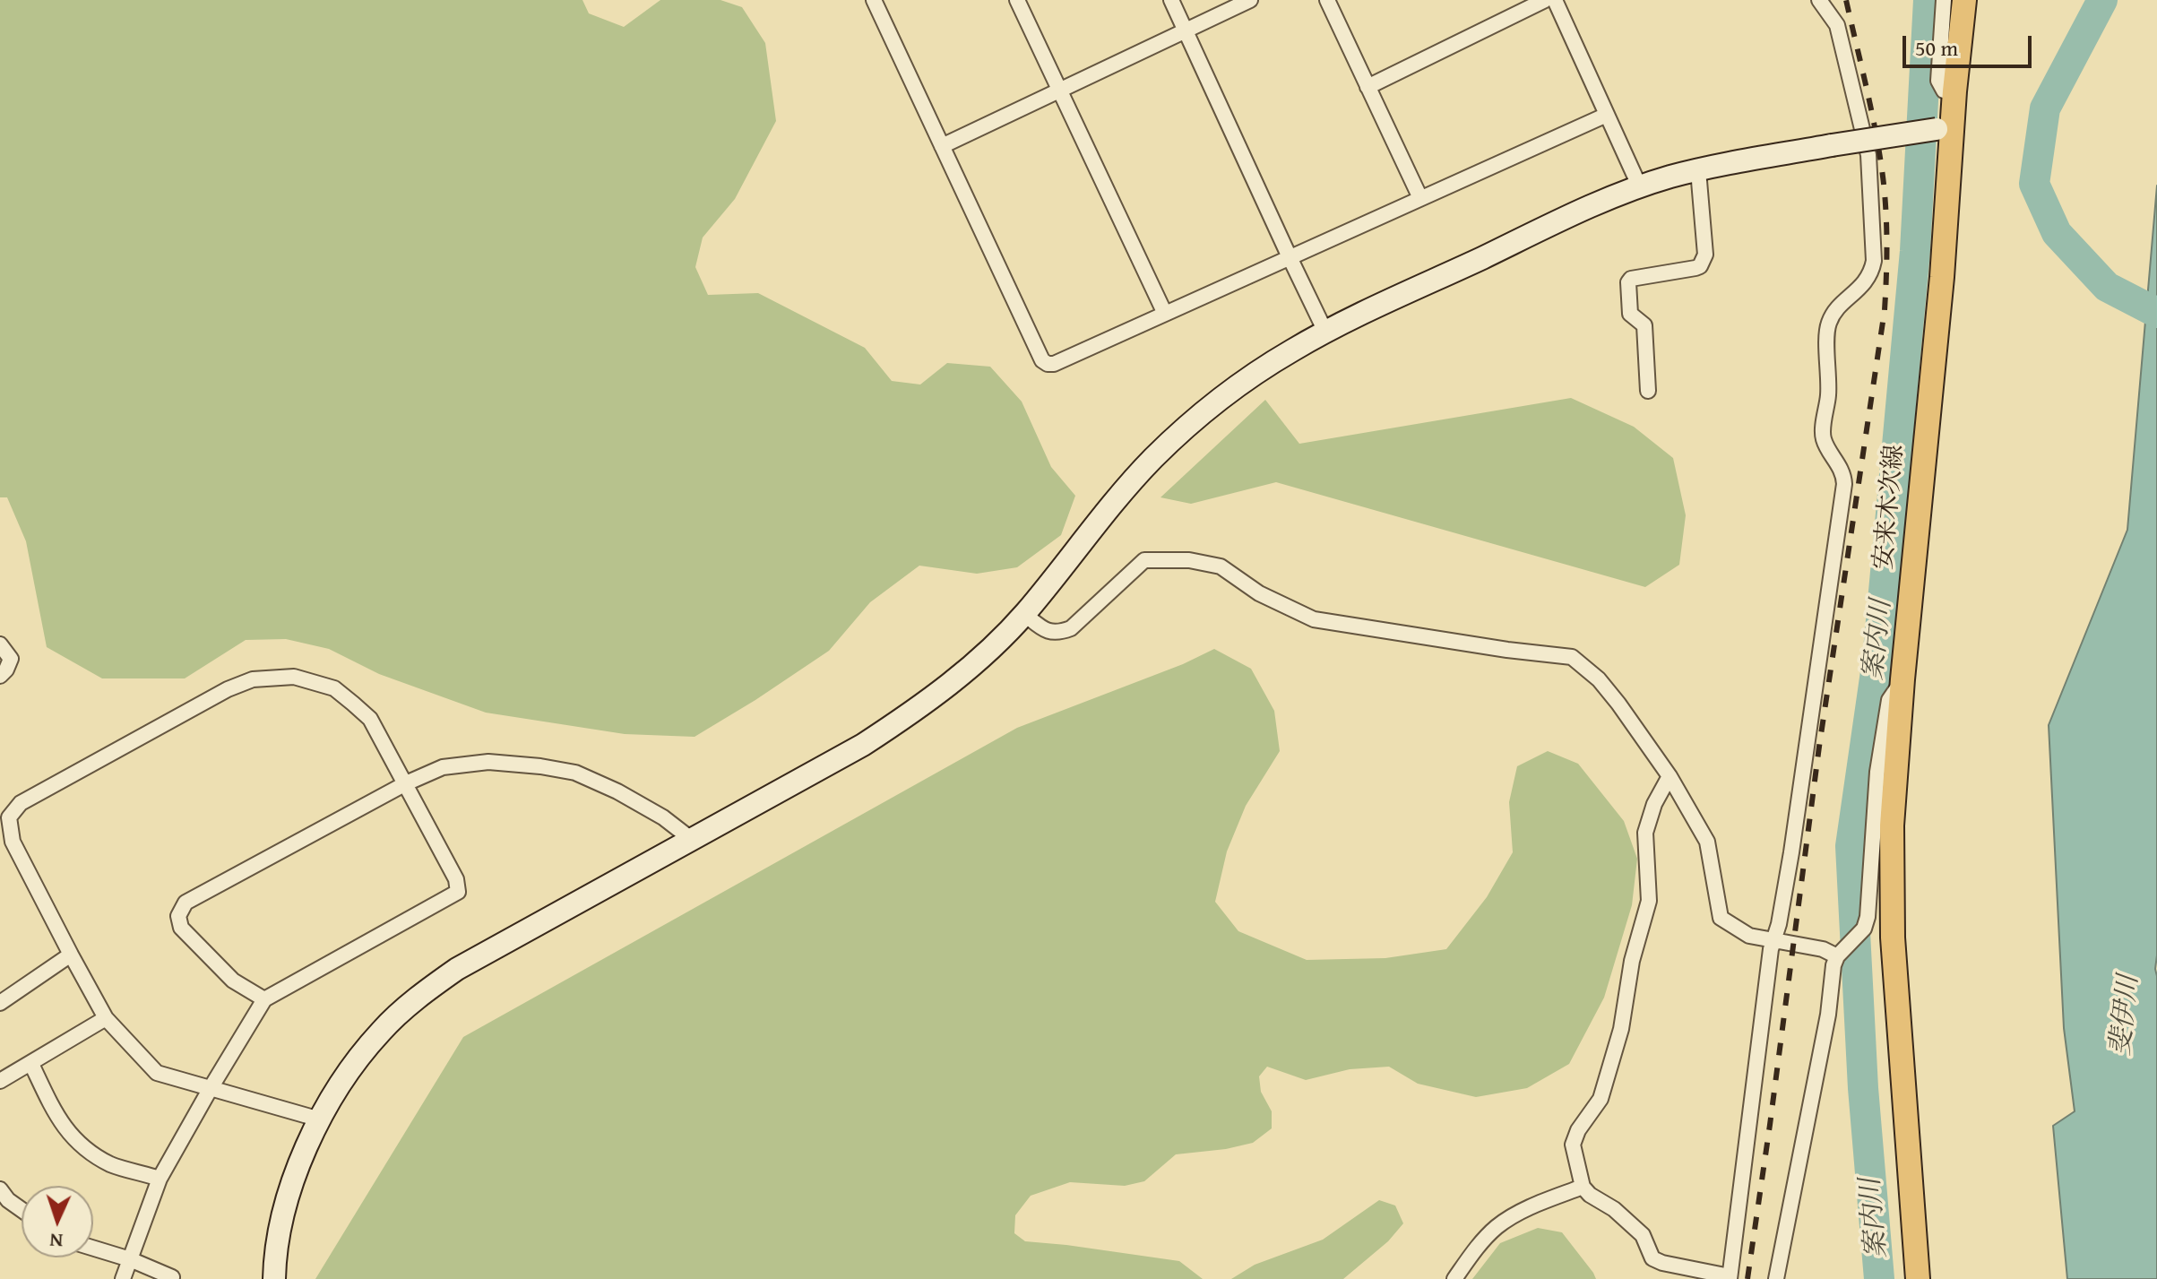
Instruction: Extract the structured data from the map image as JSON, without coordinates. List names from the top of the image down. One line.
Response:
{"streets":{"main road":["安来木次線"]},"water":["案内川","斐伊川"],"scale_bar":"50 m","north":"bottom"}
